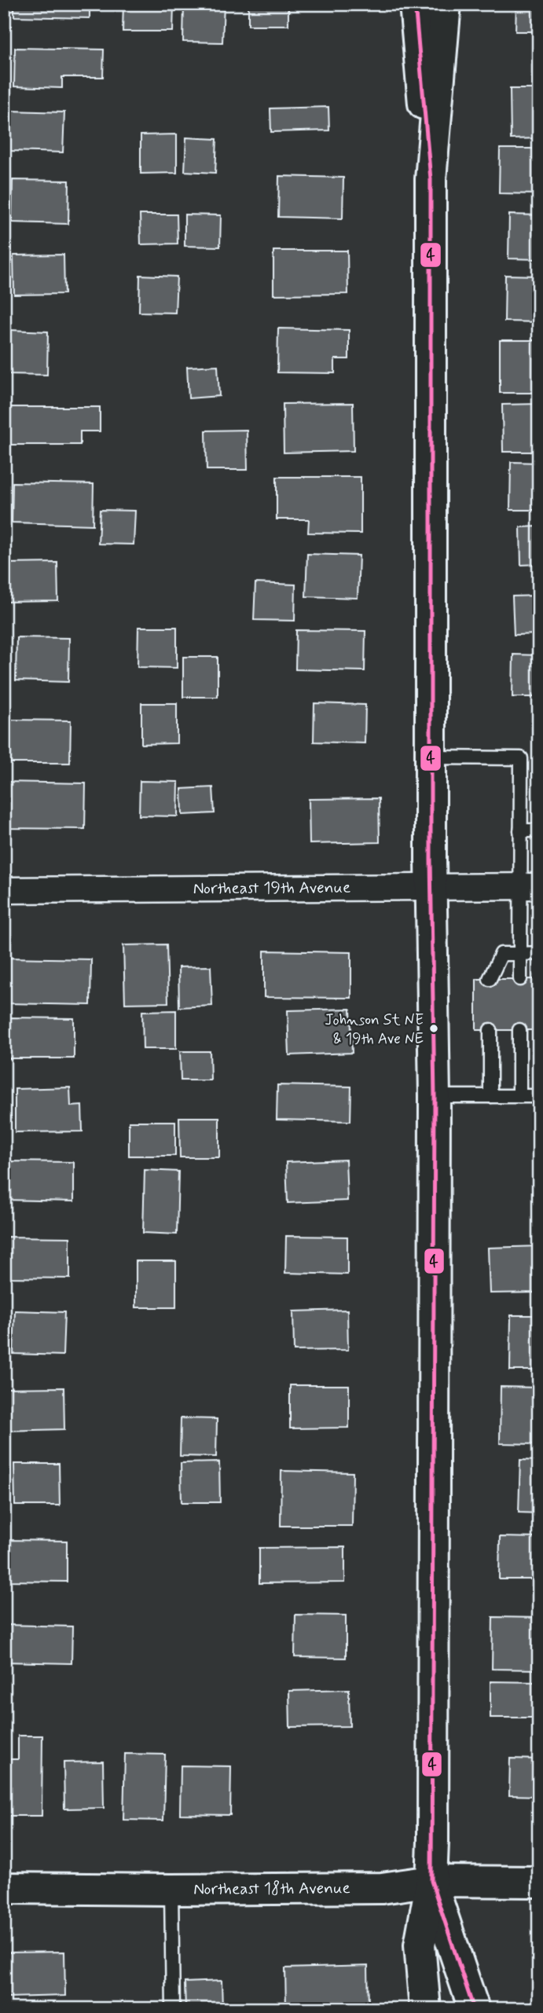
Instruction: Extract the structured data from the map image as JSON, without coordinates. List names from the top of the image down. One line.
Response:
{"streets":{"main road":["Northeast 18th Avenue"],"street":["Northeast 19th Avenue"]},"places":["Johnson St NE & 19th Ave NE"],"lines":["transit line 4"]}
